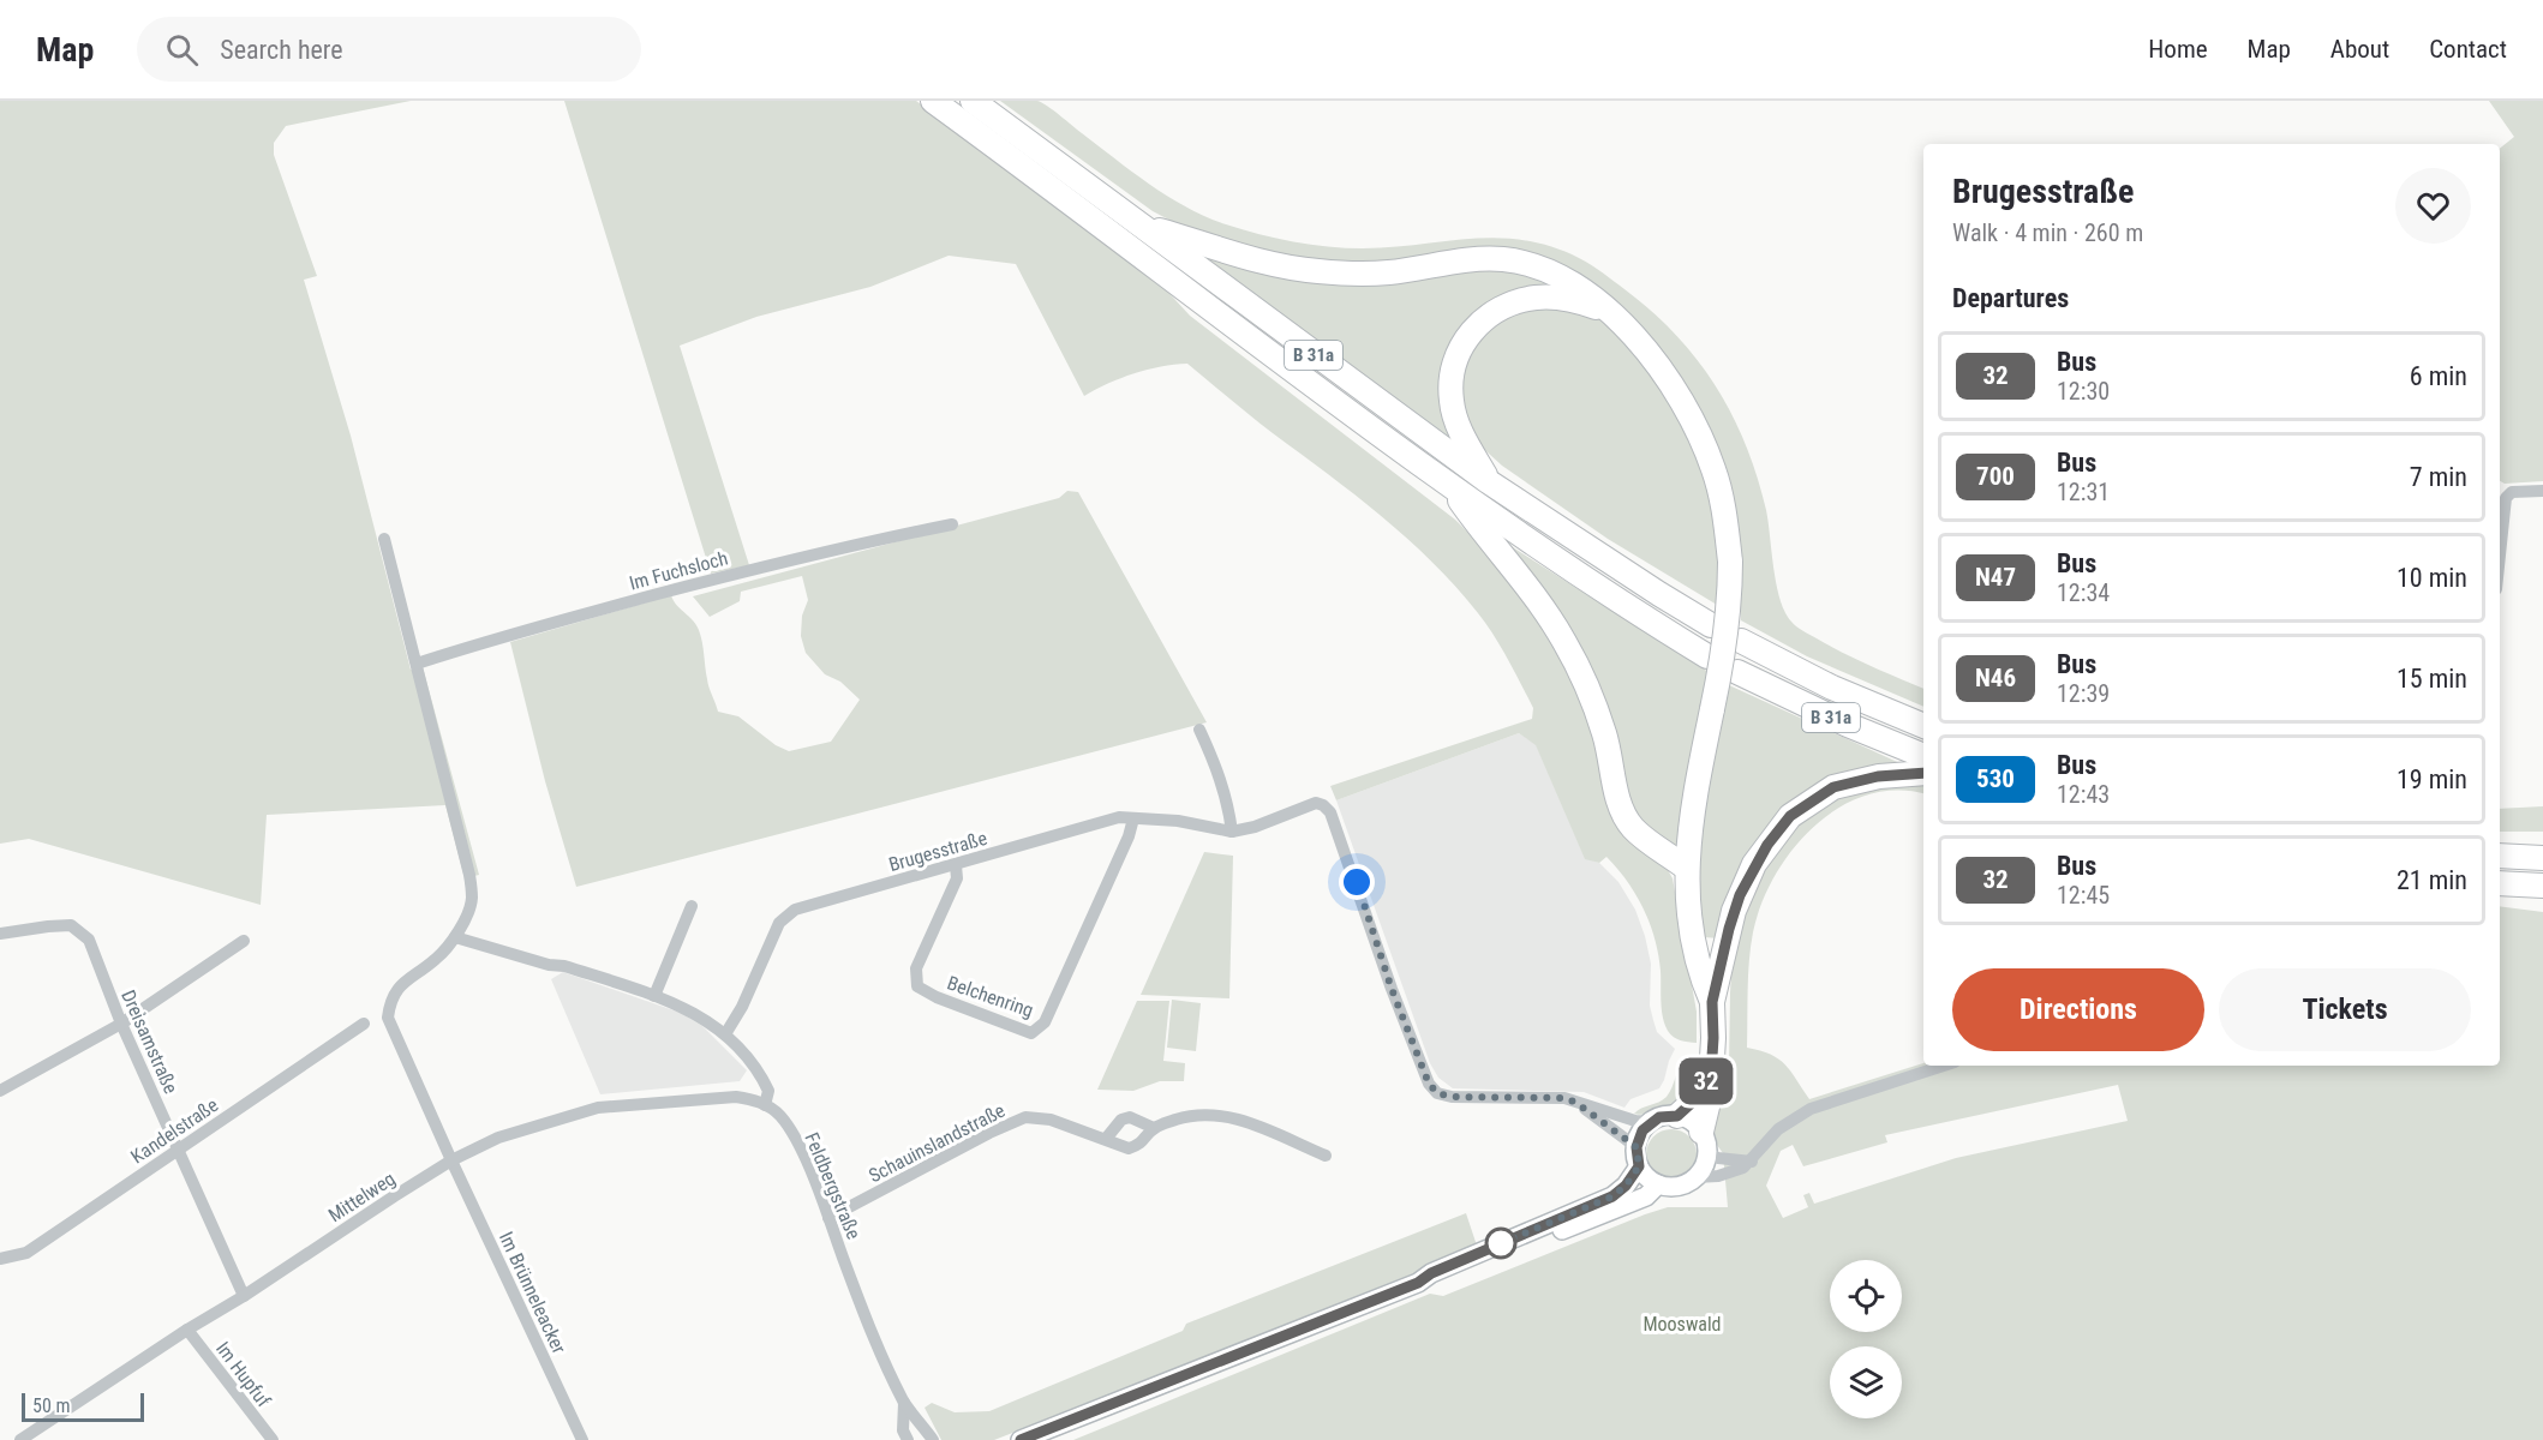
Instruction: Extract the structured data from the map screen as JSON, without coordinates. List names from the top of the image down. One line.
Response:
{"streets":{"highway":["B 31a"],"street":["Im Fuchsloch","Brugesstraße","Belchenring","Dreisamstraße","Kandelstraße","Schauinslandstraße","Feldbergstraße","Mittelweg","Im Brünneleacker","Im Hupfuf"]},"crossings":[["Brugesstraße","Belchenring"],["Dreisamstraße","Kandelstraße"],["Dreisamstraße","Mittelweg"],["Schauinslandstraße","Feldbergstraße"],["Feldbergstraße","Mittelweg"],["Mittelweg","Im Brünneleacker"],["Mittelweg","Im Hupfuf"]],"parks":["Mooswald"],"lines":["bus line 32"],"scale_bar":"50 m","page":{"header":"Map","search":"Search here","nav":["Home","Map","About","Contact"],"on_map":"32","heading":[["Brugesstraße","Walk · 4 min · 260 m"],"Departures"],"list":[{"mark":"32","name":"Bus","note":"12:30","value":"6 min"},{"mark":"700","name":"Bus","note":"12:31","value":"7 min"},{"mark":"N47","name":"Bus","note":"12:34","value":"10 min"},{"mark":"N46","name":"Bus","note":"12:39","value":"15 min"},{"mark":"530","name":"Bus","note":"12:43","value":"19 min"},{"mark":"32","name":"Bus","note":"12:45","value":"21 min"}],"buttons":["Directions","Tickets"],"scale":"50 m"}}
